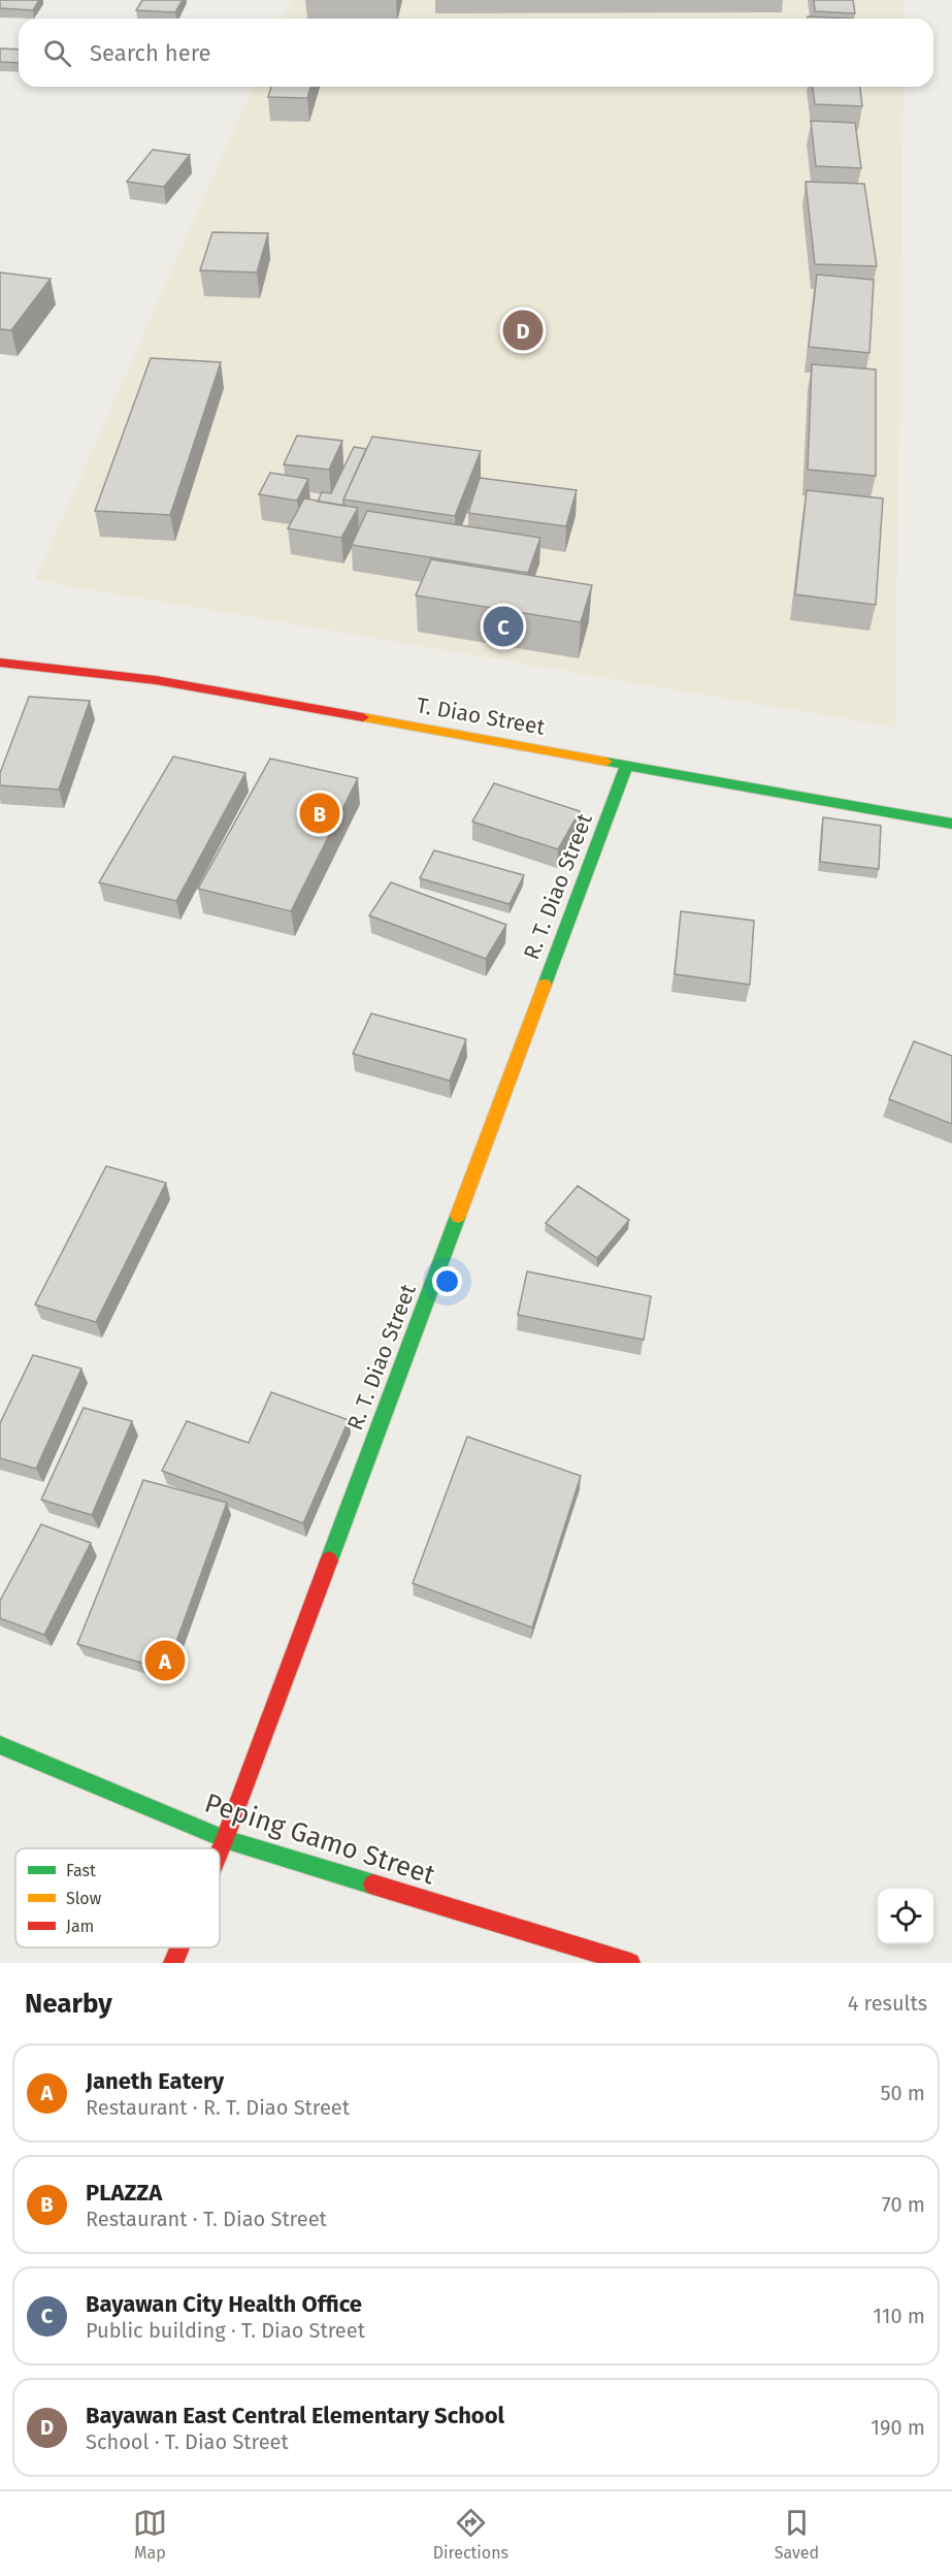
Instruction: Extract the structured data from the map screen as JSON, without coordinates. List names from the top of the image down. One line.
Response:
{"streets":{"street":["T. Diao Street","R. T. Diao Street","Peping Gamo Street"]},"crossings":[["T. Diao Street","R. T. Diao Street"],["R. T. Diao Street","Peping Gamo Street"]],"legend":["Fast","Slow","Jam"],"page":{"search":"Search here","pins":["D","C","B","A"],"heading":["Nearby","4 results"],"list":[{"mark":"A","name":"Janeth Eatery","note":"Restaurant · R. T. Diao Street","value":"50 m"},{"mark":"B","name":"PLAZZA","note":"Restaurant · T. Diao Street","value":"70 m"},{"mark":"C","name":"Bayawan City Health Office","note":"Public building · T. Diao Street","value":"110 m"},{"mark":"D","name":"Bayawan East Central Elementary School","note":"School · T. Diao Street","value":"190 m"}],"nav":["Map","Directions","Saved"]}}
